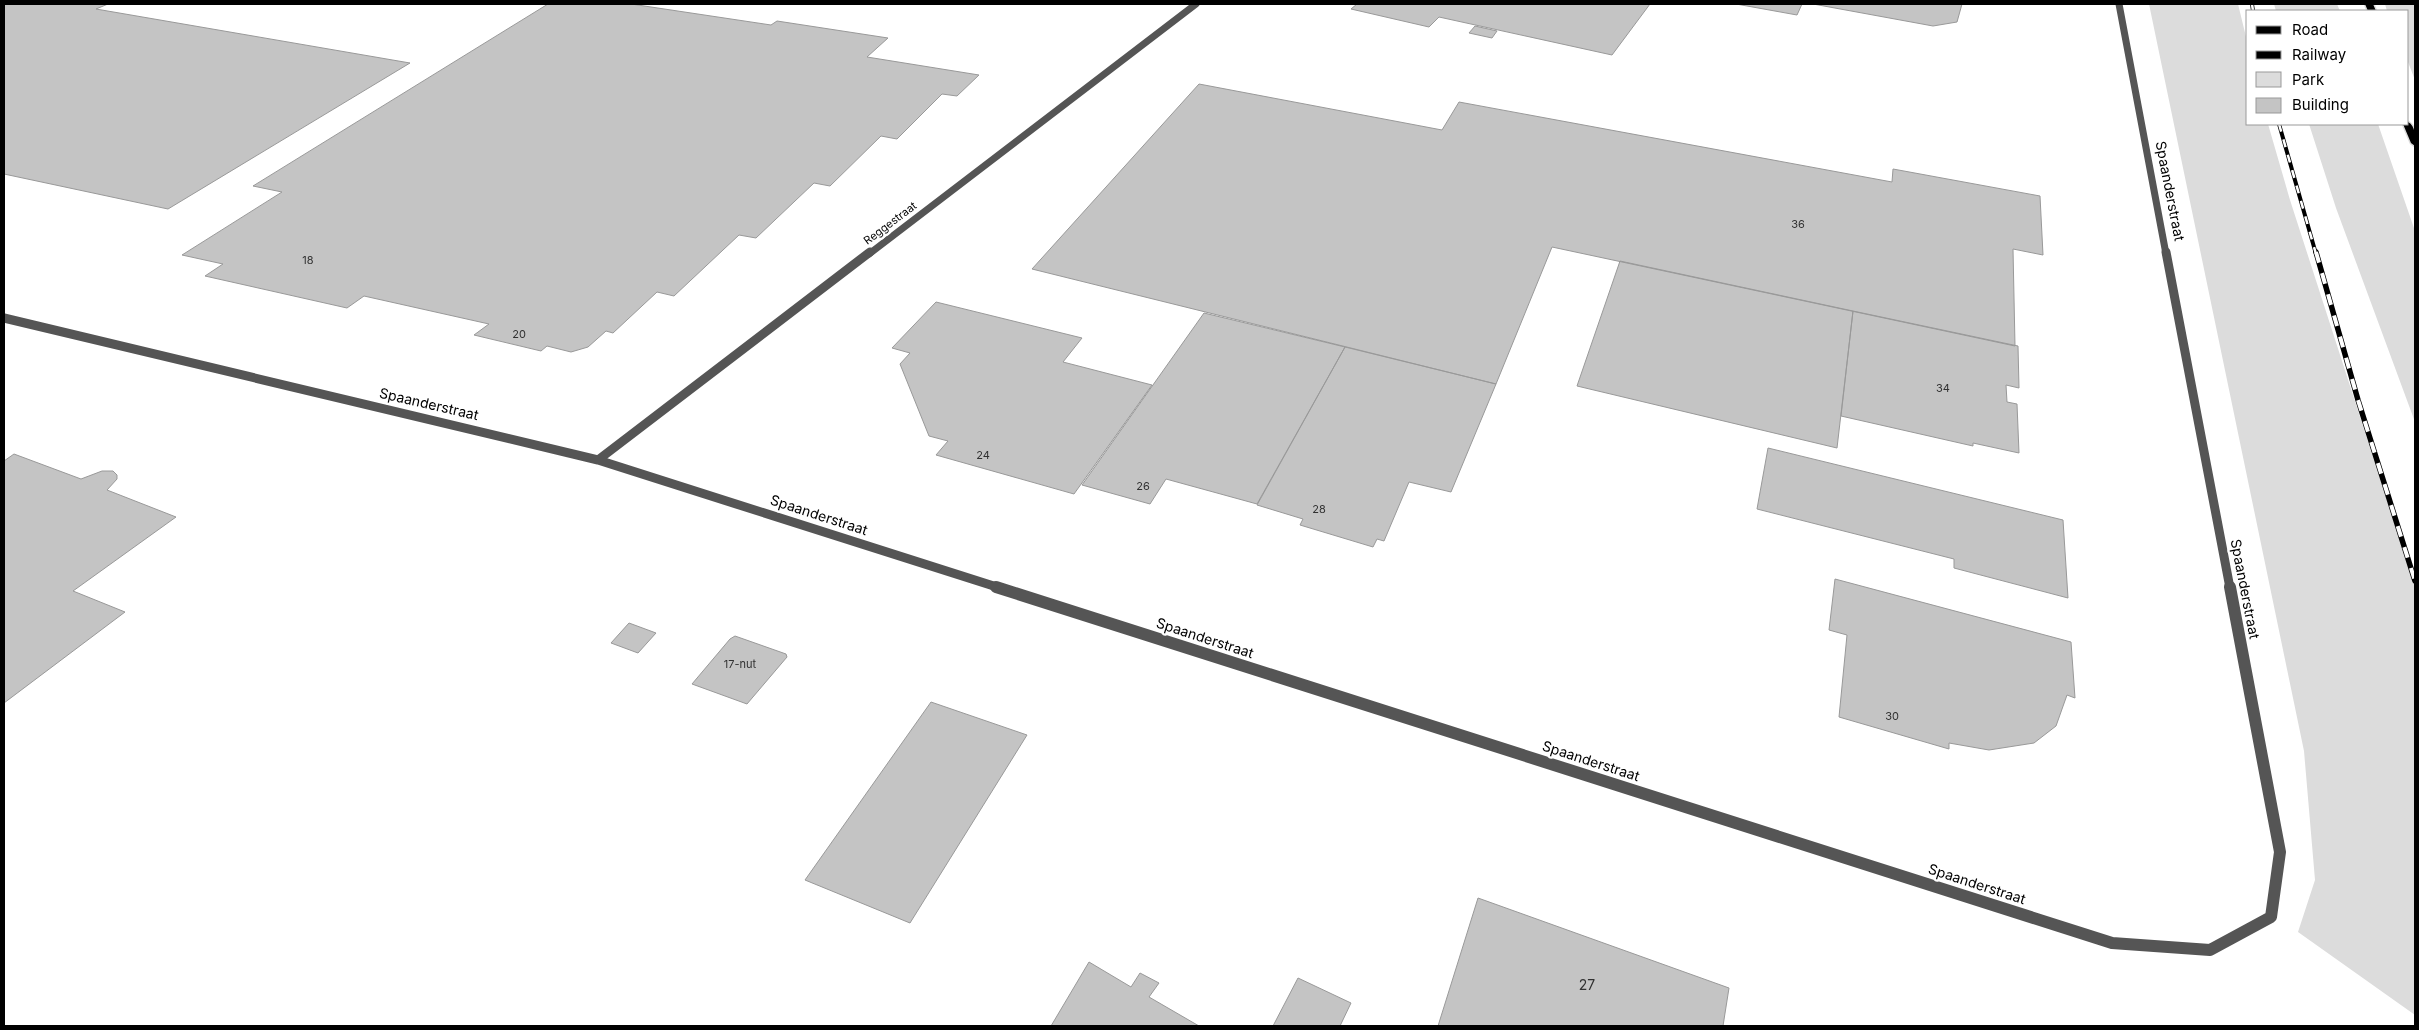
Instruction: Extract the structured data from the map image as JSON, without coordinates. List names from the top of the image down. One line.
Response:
{"streets":{"street":["Spaanderstraat","Reggestraat"]},"crossings":[["Spaanderstraat","Reggestraat"]],"house_numbers":["36","18","20","34","24","26","28","17-nut","30","27"],"legend":["Road","Railway","Park","Building"]}
